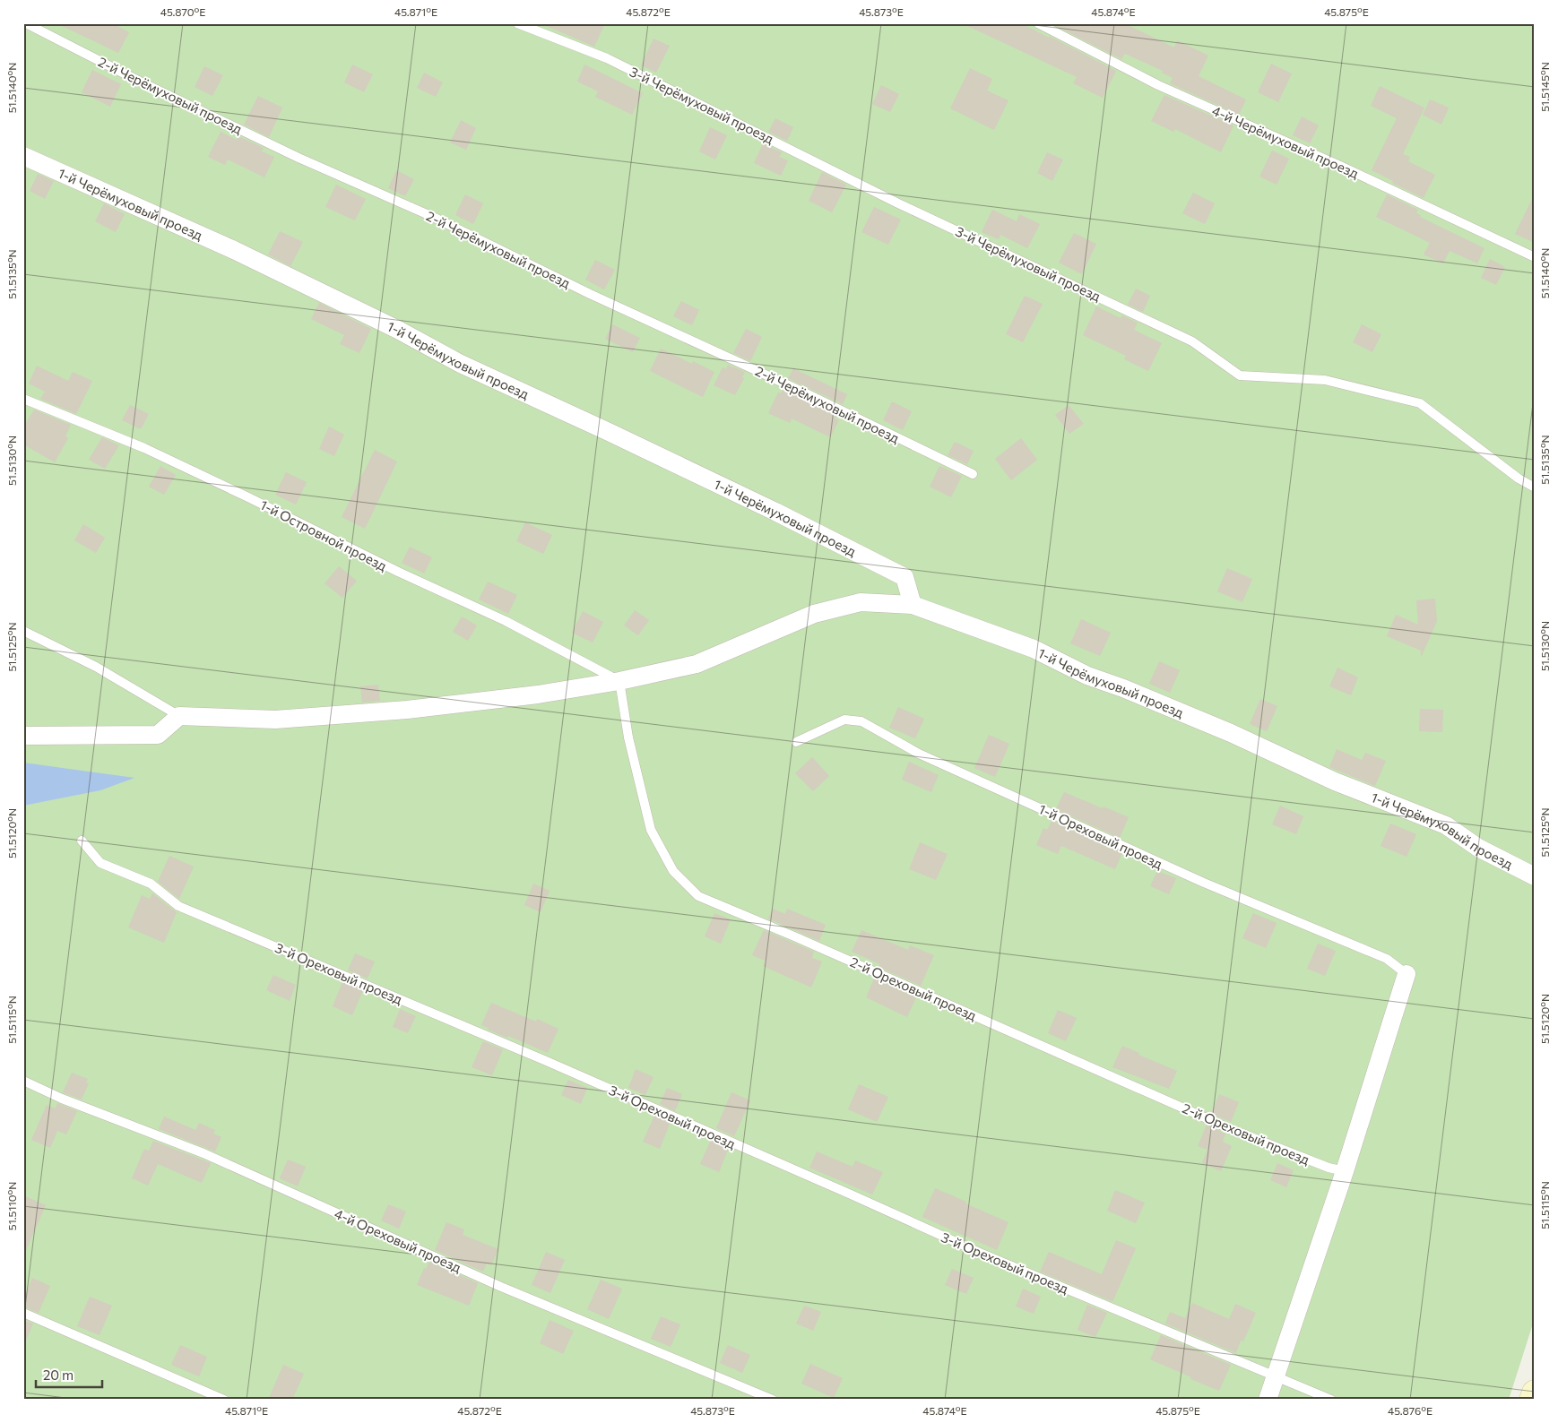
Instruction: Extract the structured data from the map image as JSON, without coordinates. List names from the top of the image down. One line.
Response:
{"streets":{"street":["1-й Черёмуховый проезд"],"lane":["2-й Черёмуховый проезд","3-й Черёмуховый проезд","4-й Черёмуховый проезд","1-й Островной проезд","1-й Ореховый проезд","3-й Ореховый проезд","2-й Ореховый проезд","4-й Ореховый проезд"]},"crossings":[["1-й Островной проезд","2-й Ореховый проезд"]],"scale_bar":"20 m","coordinates":["45.870°E","45.871°E","45.872°E","45.873°E","45.874°E","45.875°E","51.5145°N","51.5140°N","51.5135°N","51.5130°N","51.5125°N","51.5120°N","51.5115°N","51.5110°N","45.876°E"]}
